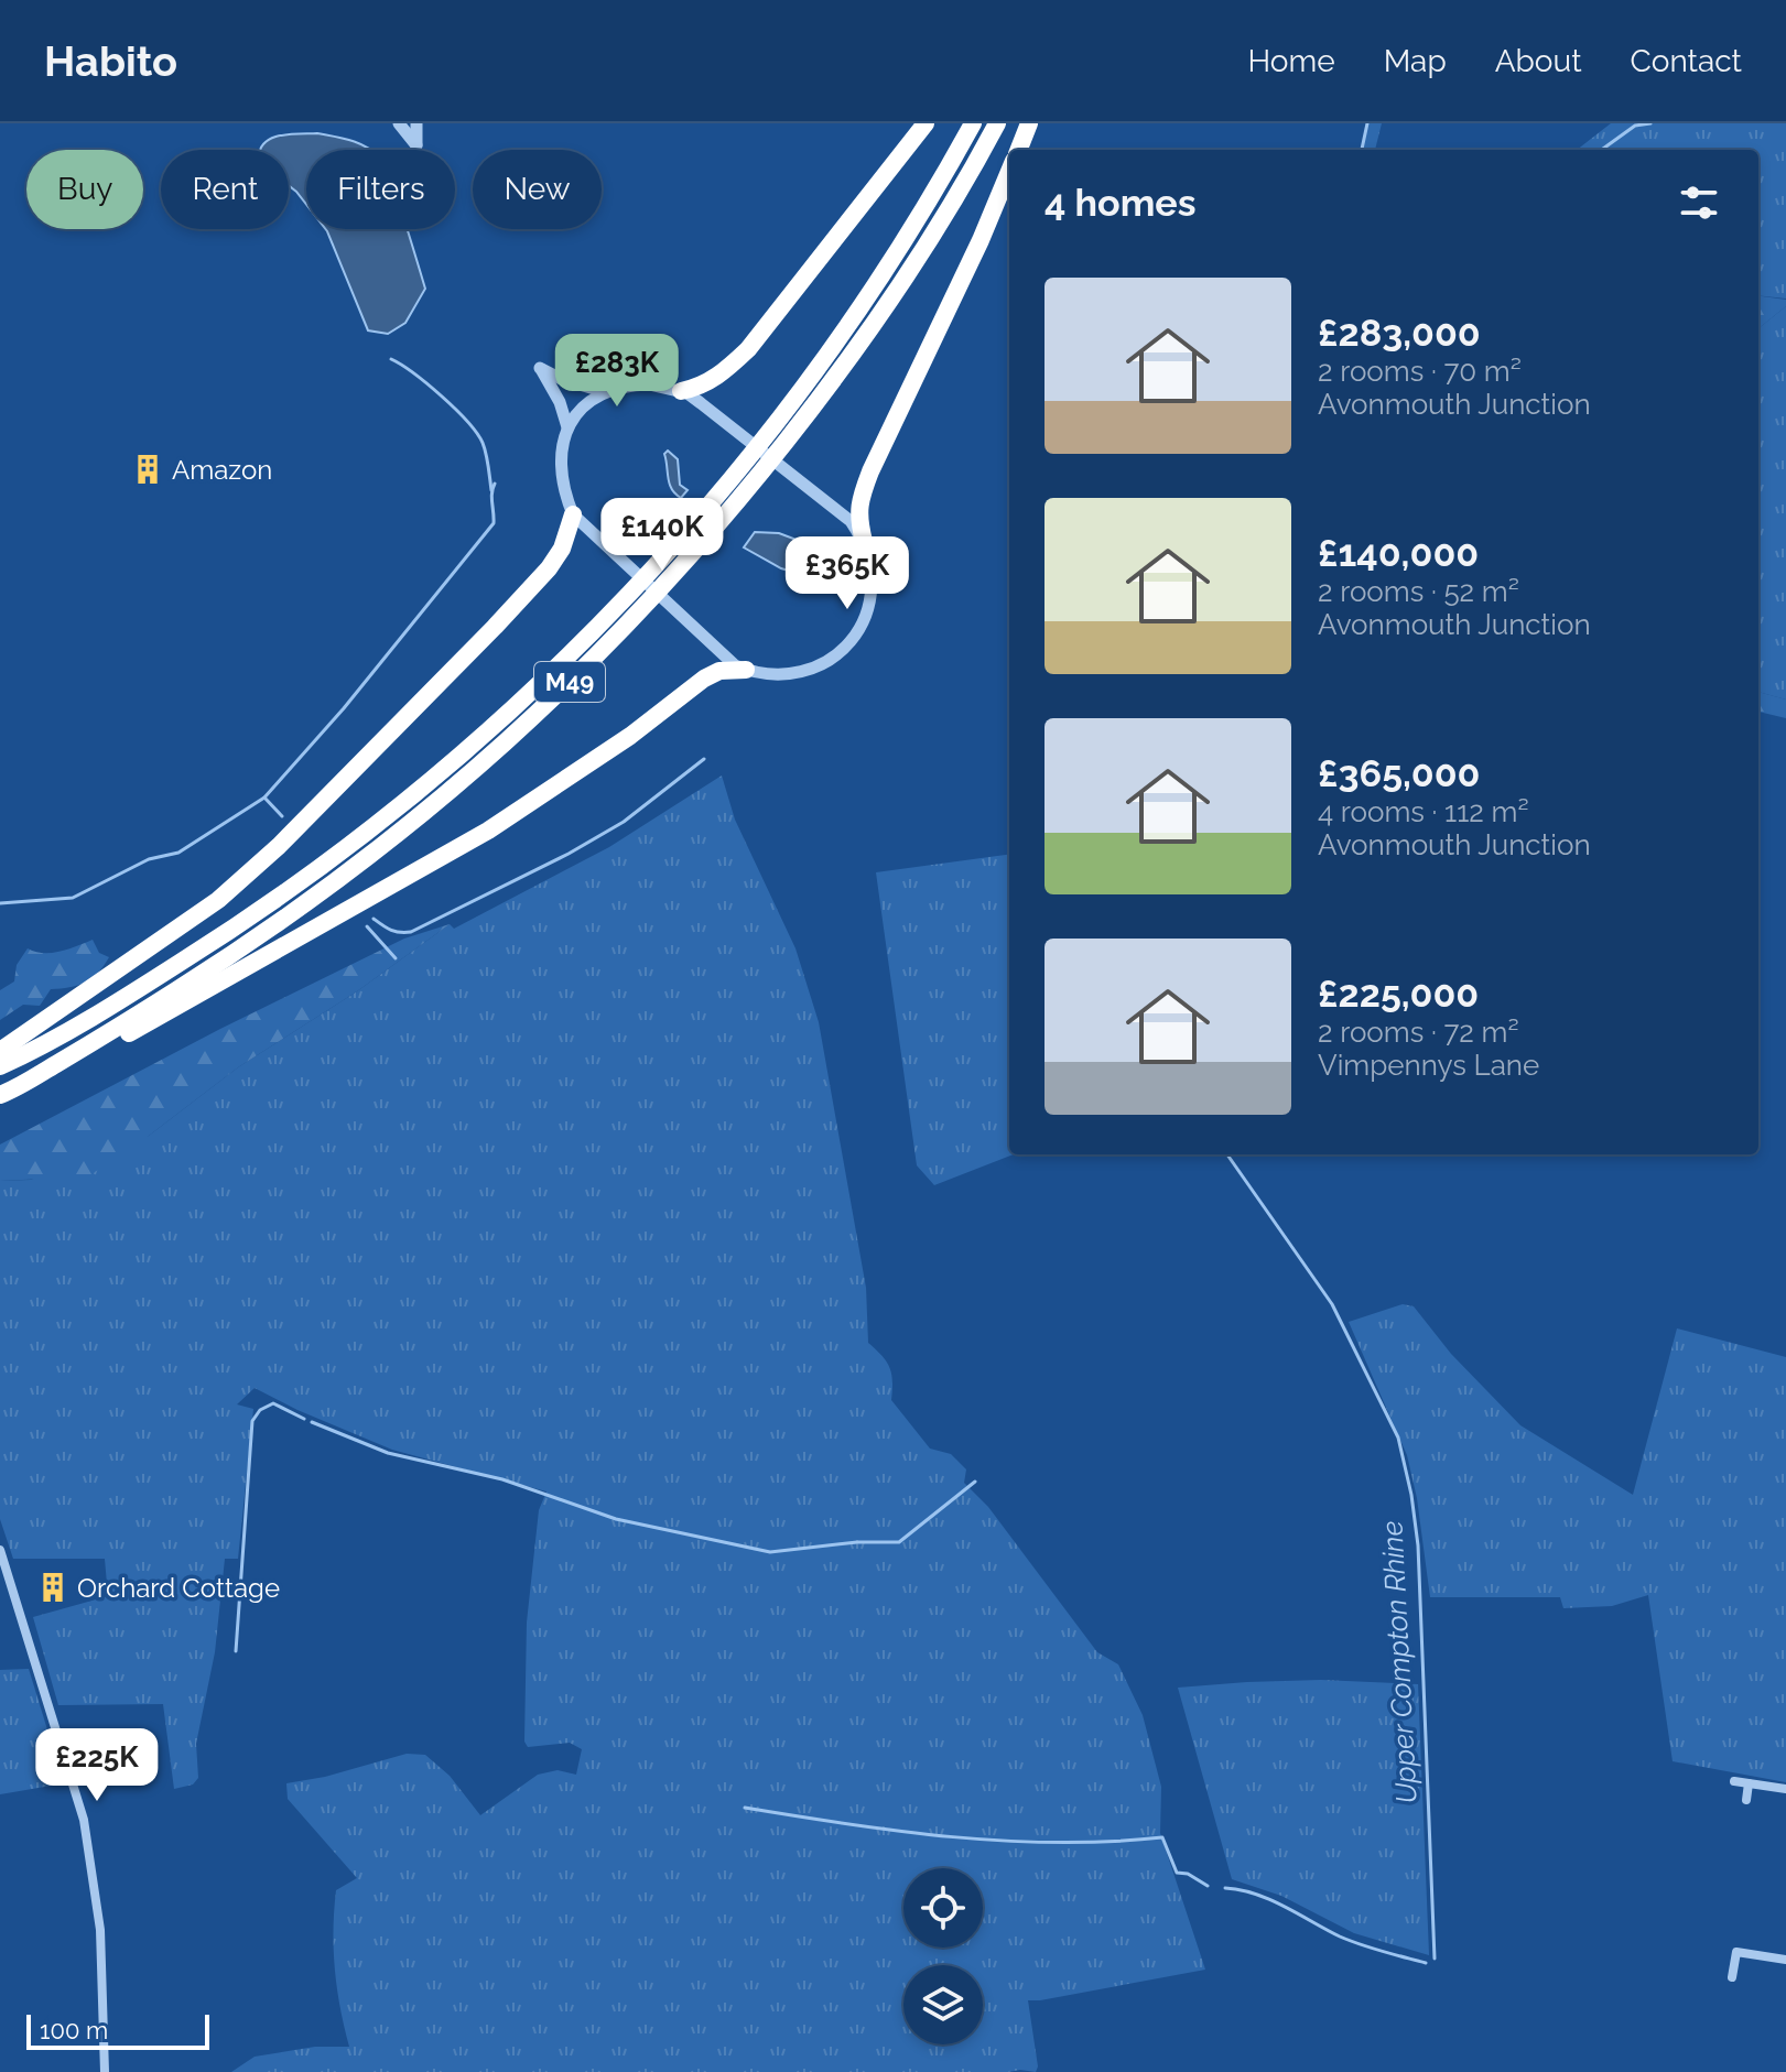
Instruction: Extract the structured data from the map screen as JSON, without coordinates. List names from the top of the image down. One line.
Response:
{"streets":{"highway":["M49"]},"water":["Upper Compton Rhine"],"places":{"building":["Amazon","Orchard Cottage"]},"scale_bar":"100 m","page":{"header":"Habito","nav":["Home","Map","About","Contact"],"chip":["Buy","Rent","Filters","New"],"heading":"4 homes","list":[{"name":"£283,000","note":"2 rooms · 70 m² · Avonmouth Junction"},{"name":"£140,000","note":"2 rooms · 52 m² · Avonmouth Junction"},{"name":"£365,000","note":"4 rooms · 112 m² · Avonmouth Junction"},{"name":"£225,000","note":"2 rooms · 72 m² · Vimpennys Lane"}],"price":["£283K","£140K","£365K","£225K"],"scale":"100 m"}}
